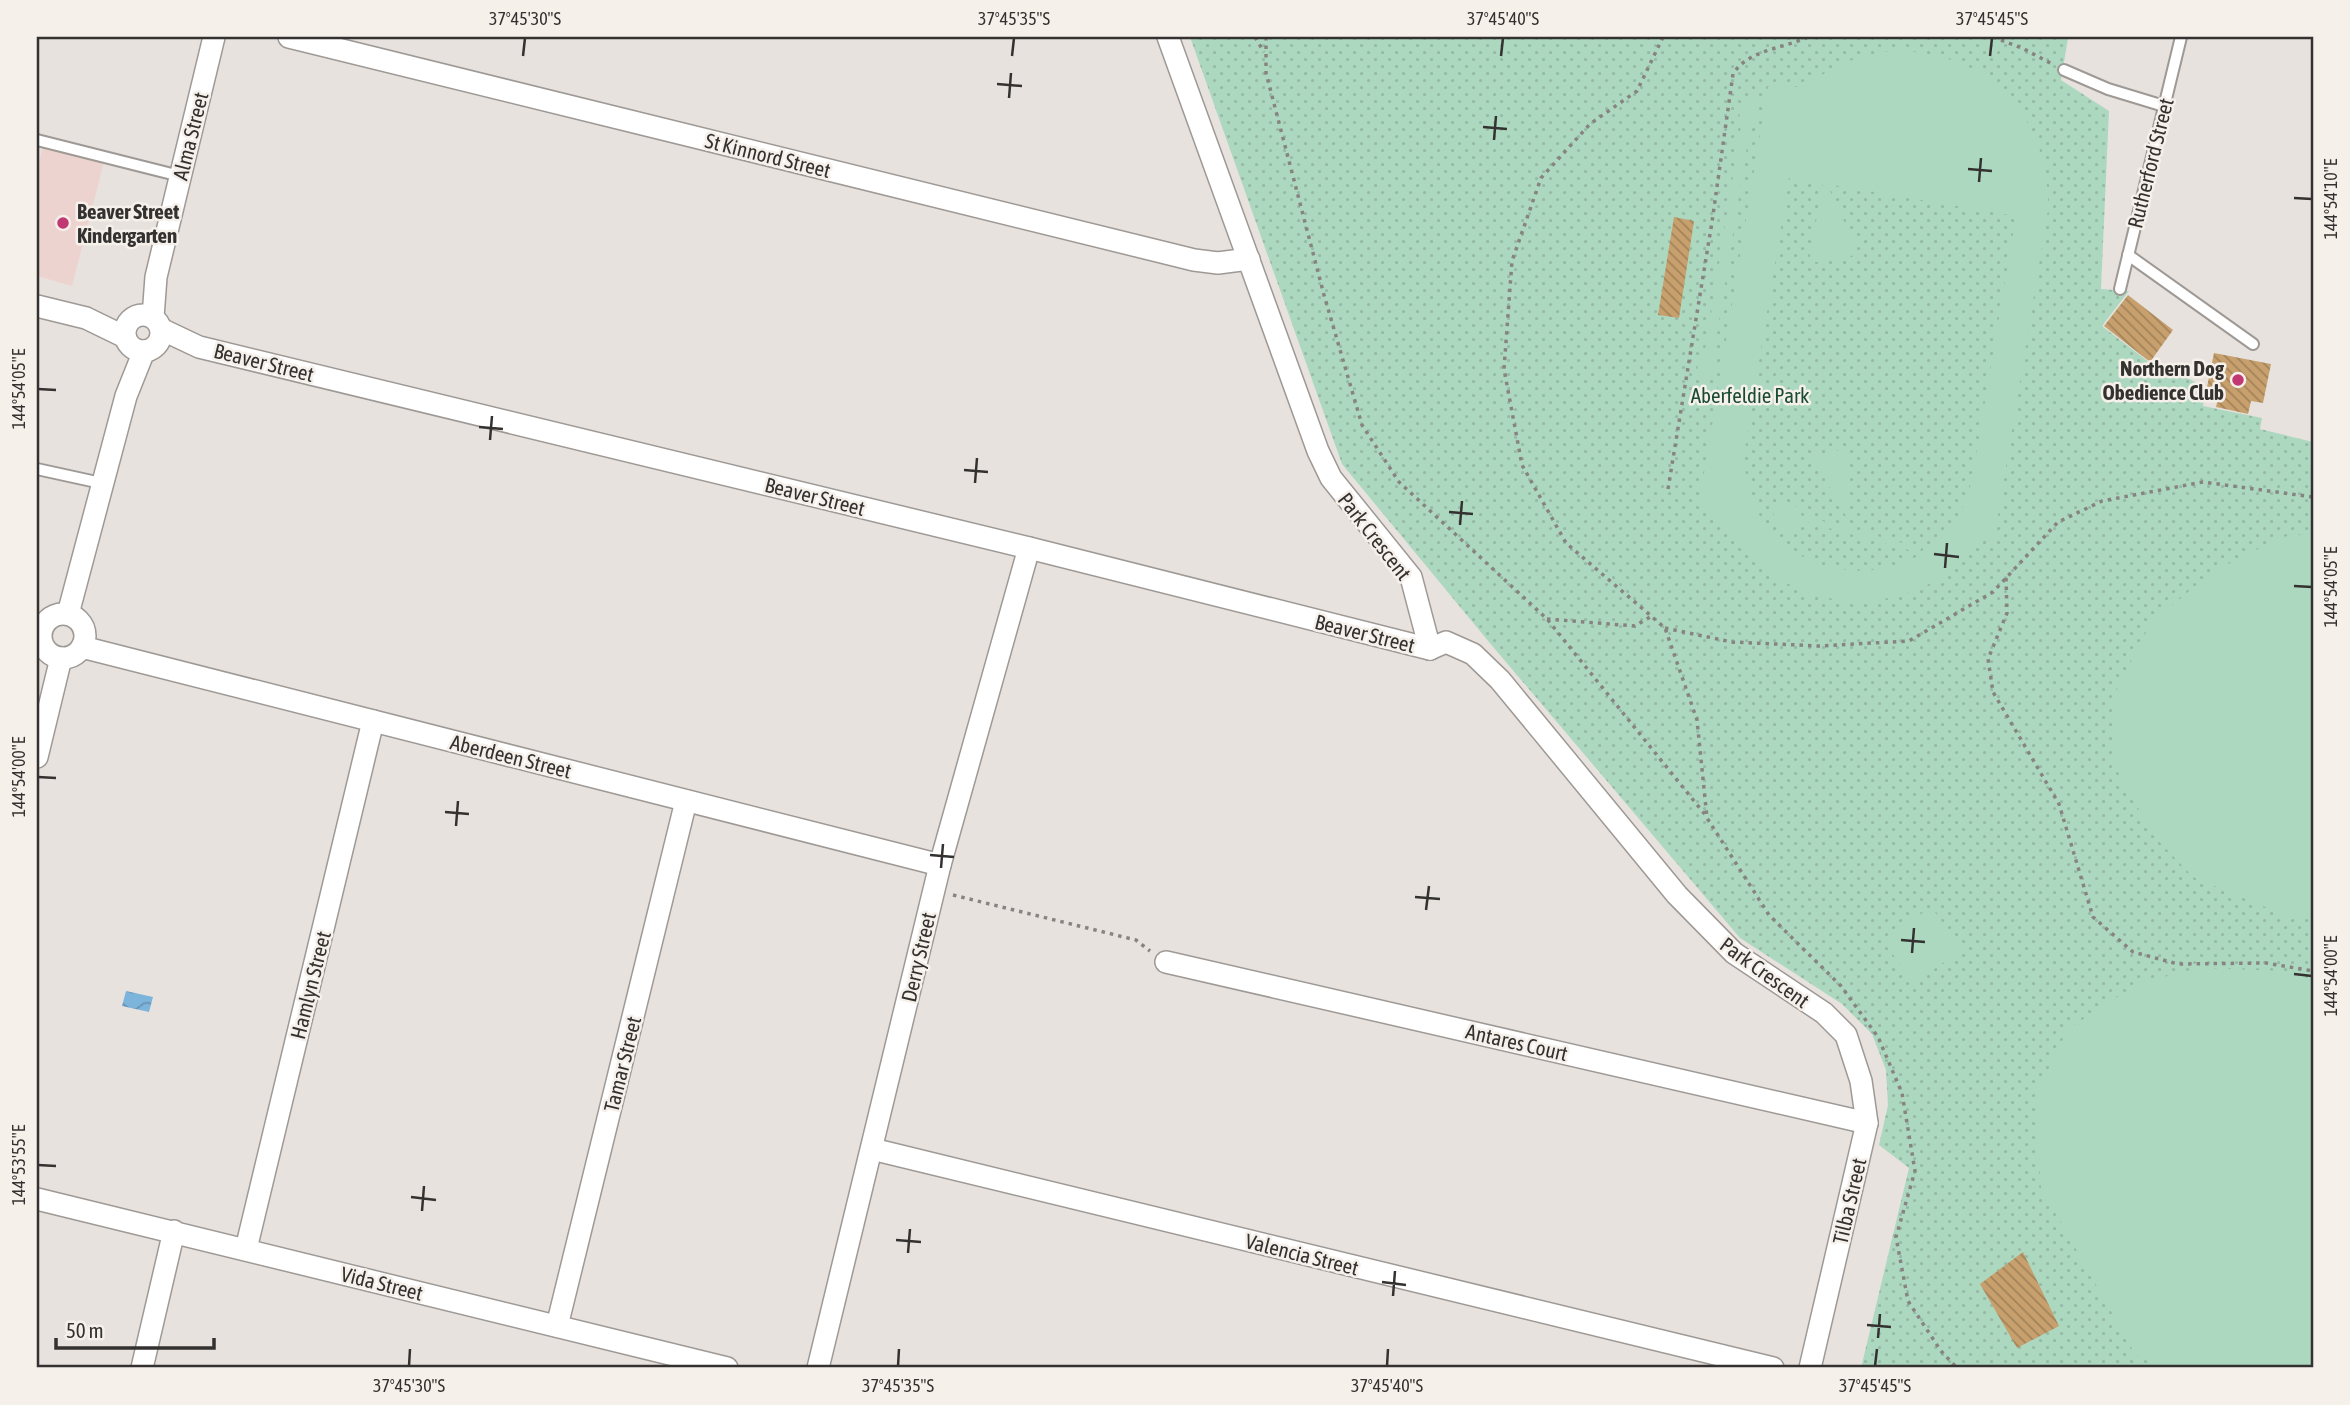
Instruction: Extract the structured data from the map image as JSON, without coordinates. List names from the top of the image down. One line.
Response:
{"streets":{"street":["Alma Street","St Kinnord Street","Beaver Street","Park Crescent","Aberdeen Street","Derry Street","Hamlyn Street","Antares Court","Tamar Street","Tilba Street","Valencia Street","Vida Street"],"lane":["Rutherford Street"]},"crossings":[["Alma Street","Beaver Street"],["Alma Street","Aberdeen Street"],["St Kinnord Street","Park Crescent"],["Beaver Street","Park Crescent"],["Beaver Street","Derry Street"],["Park Crescent","Tilba Street"],["Aberdeen Street","Derry Street"],["Aberdeen Street","Hamlyn Street"],["Aberdeen Street","Tamar Street"],["Derry Street","Valencia Street"],["Hamlyn Street","Vida Street"],["Antares Court","Tilba Street"],["Tamar Street","Vida Street"]],"parks":["Aberfeldie Park"],"places":["Beaver Street Kindergarten","Northern Dog Obedience Club"],"scale_bar":"50 m","coordinates":["37°45'30\"S","37°45'35\"S","37°45'40\"S","37°45'45\"S","144°54'10\"E","144°54'05\"E","144°54'00\"E","144°53'55\"E"]}
